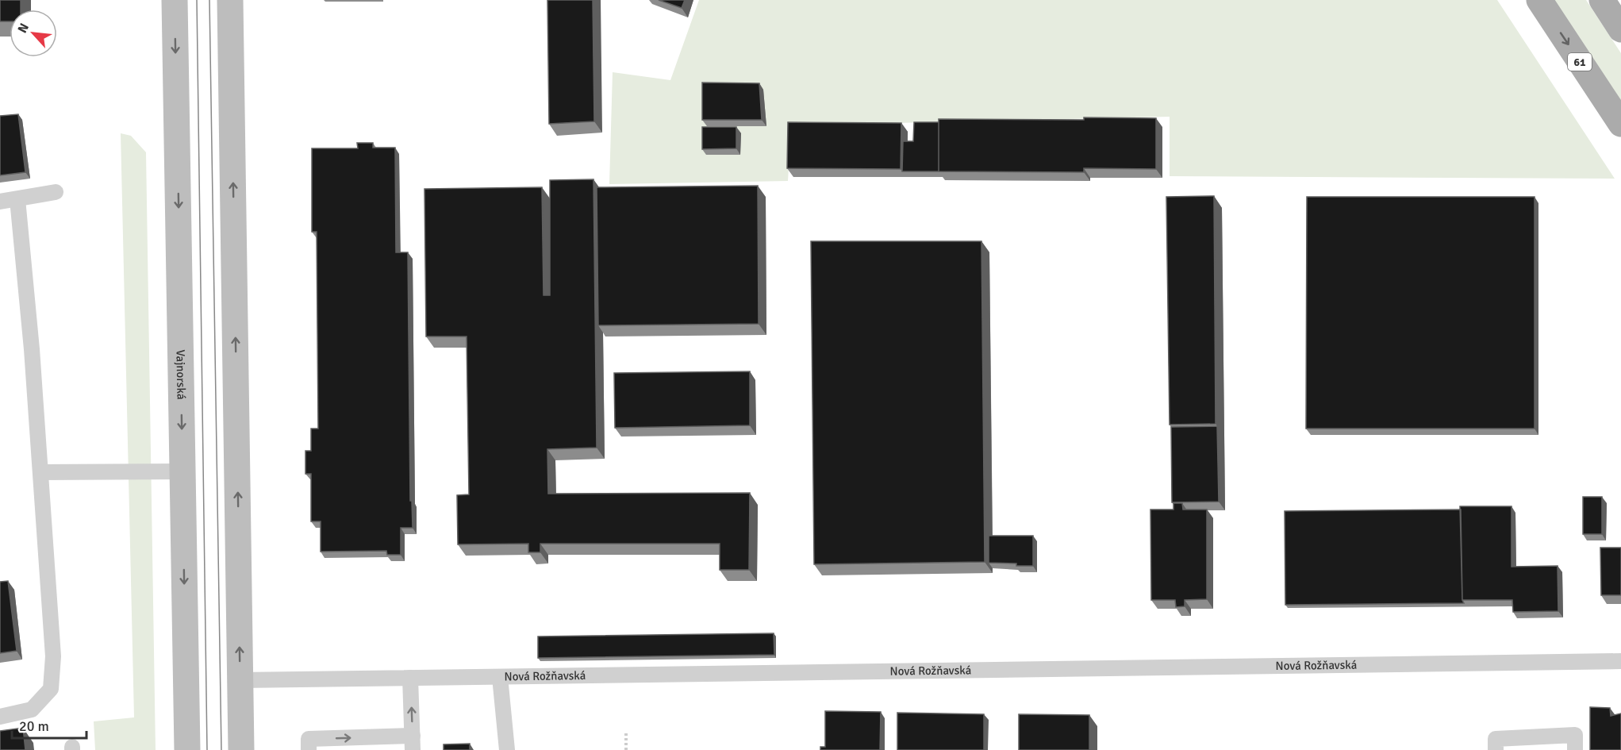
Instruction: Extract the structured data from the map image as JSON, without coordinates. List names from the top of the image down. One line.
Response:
{"streets":{"main road":["61","Vajnorská"],"lane":["Nová Rožňavská"]},"scale_bar":"20 m","north":"top left"}
